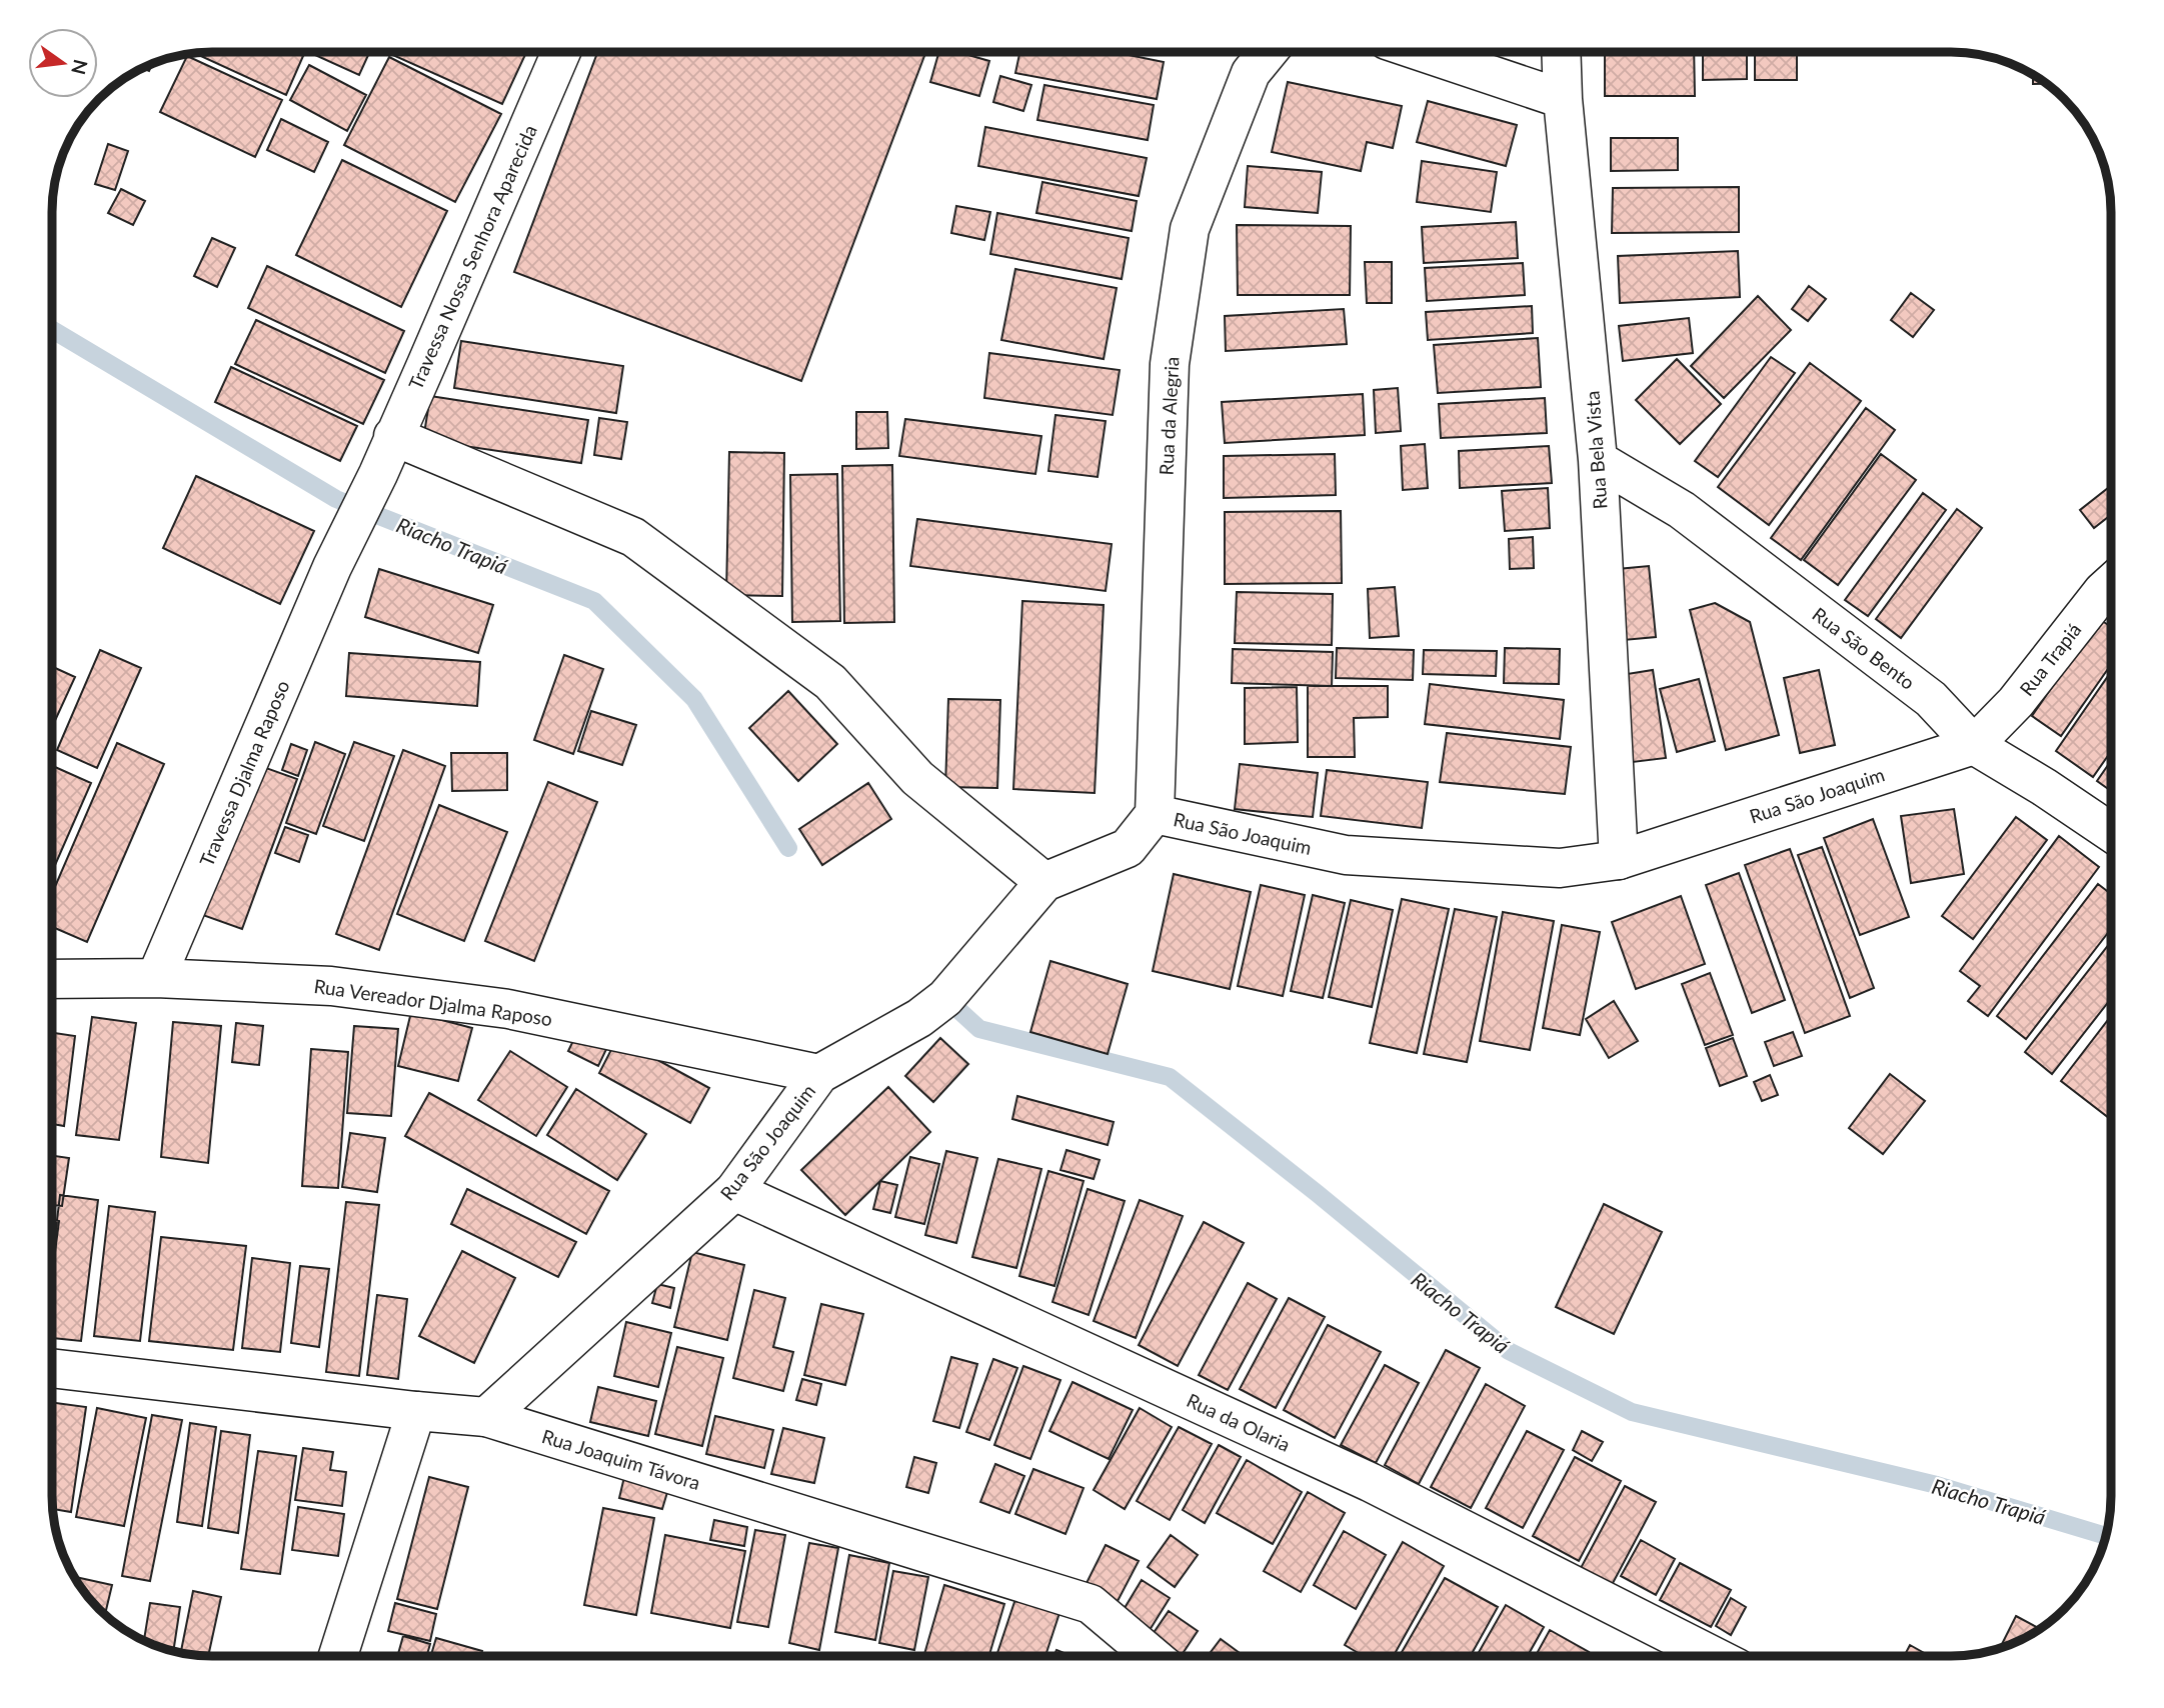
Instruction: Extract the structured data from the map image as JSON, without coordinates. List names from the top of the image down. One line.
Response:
{"streets":{"street":["Travessa Nossa Senhora Aparecida","Rua da Alegria","Rua Bela Vista","Rua São Bento","Rua Trapiá","Travessa Djalma Raposo","Rua São Joaquim","Rua Vereador Djalma Raposo","Rua da Olaria","Rua Joaquim Távora"]},"crossings":[["Travessa Nossa Senhora Aparecida","Travessa Djalma Raposo"],["Rua da Alegria","Rua São Joaquim"],["Rua Bela Vista","Rua São Bento"],["Rua Bela Vista","Rua São Joaquim"],["Rua São Bento","Rua Trapiá"],["Rua São Bento","Rua São Joaquim"],["Rua Trapiá","Rua São Joaquim"],["Travessa Djalma Raposo","Rua Vereador Djalma Raposo"],["Rua São Joaquim","Rua Vereador Djalma Raposo"],["Rua São Joaquim","Rua da Olaria"],["Rua São Joaquim","Rua Joaquim Távora"]],"water":["Riacho Trapiá"],"north":"right"}
